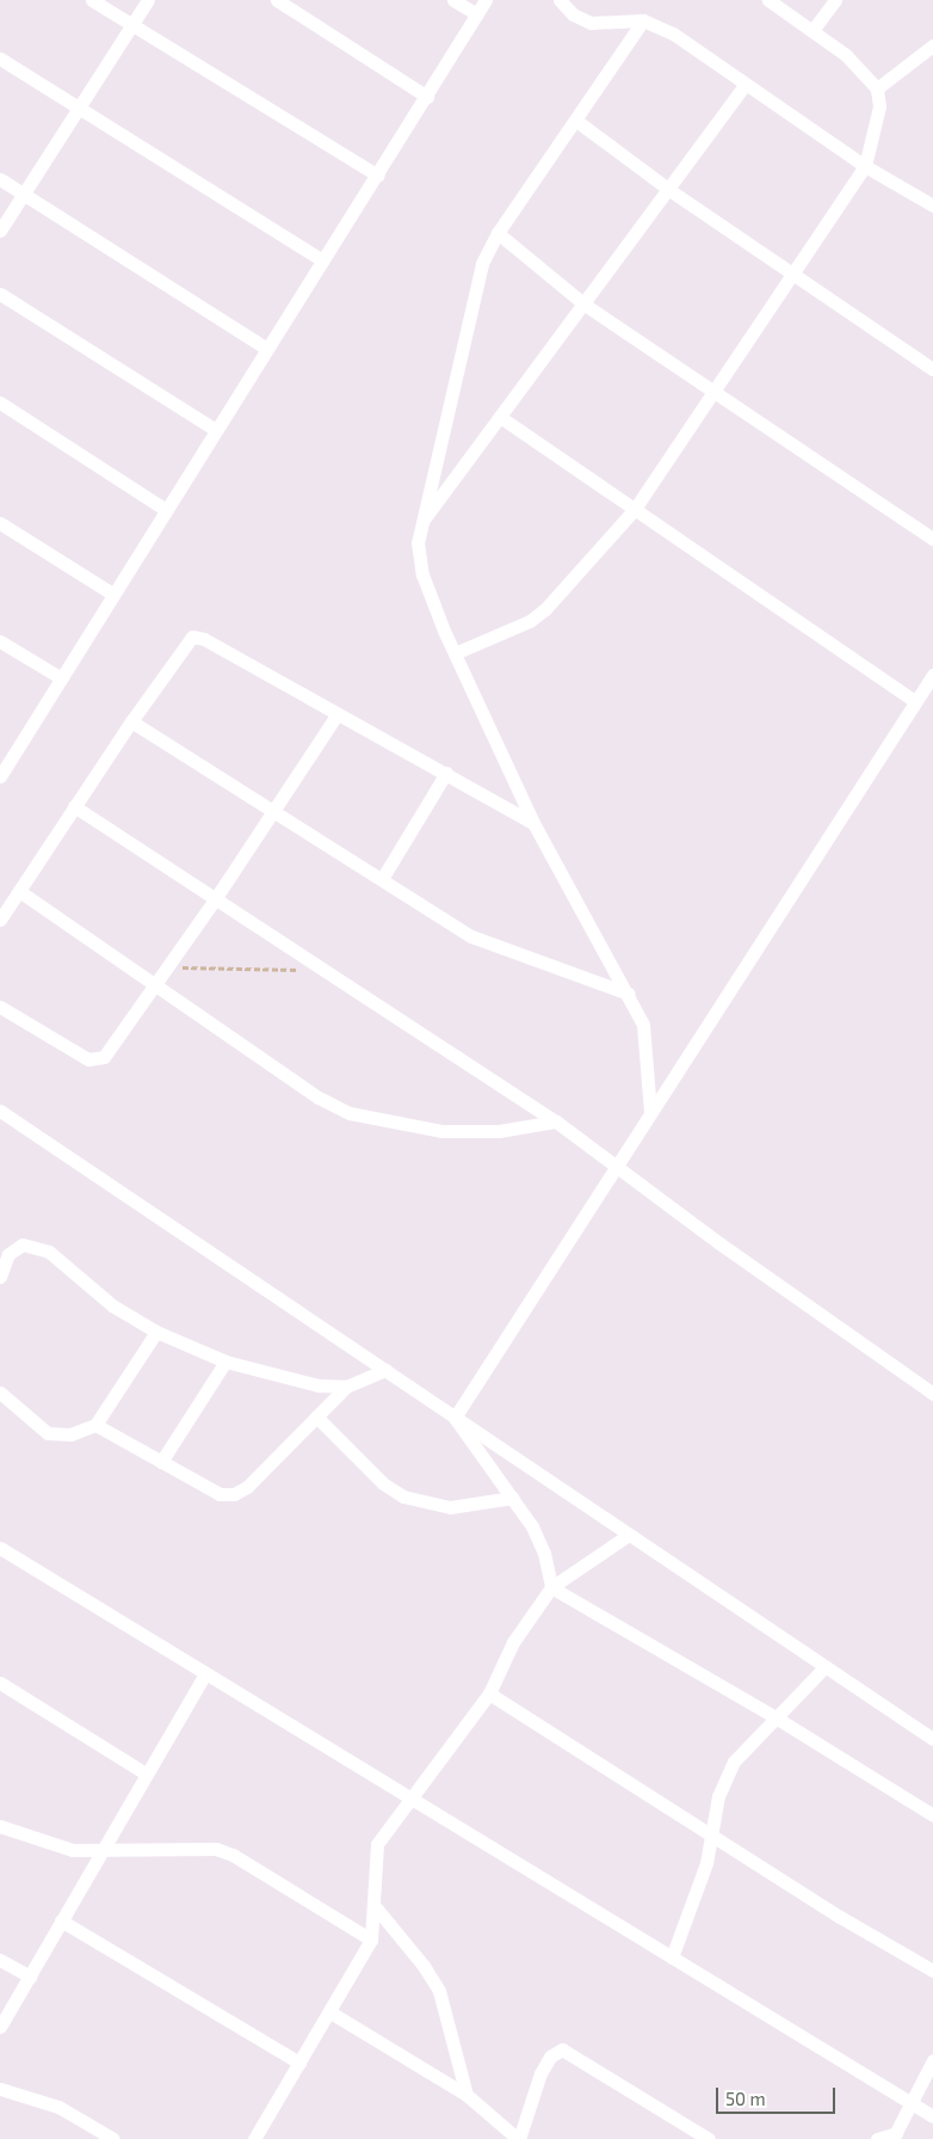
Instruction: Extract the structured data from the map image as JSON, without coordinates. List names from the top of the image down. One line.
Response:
{"scale_bar":"50 m"}
